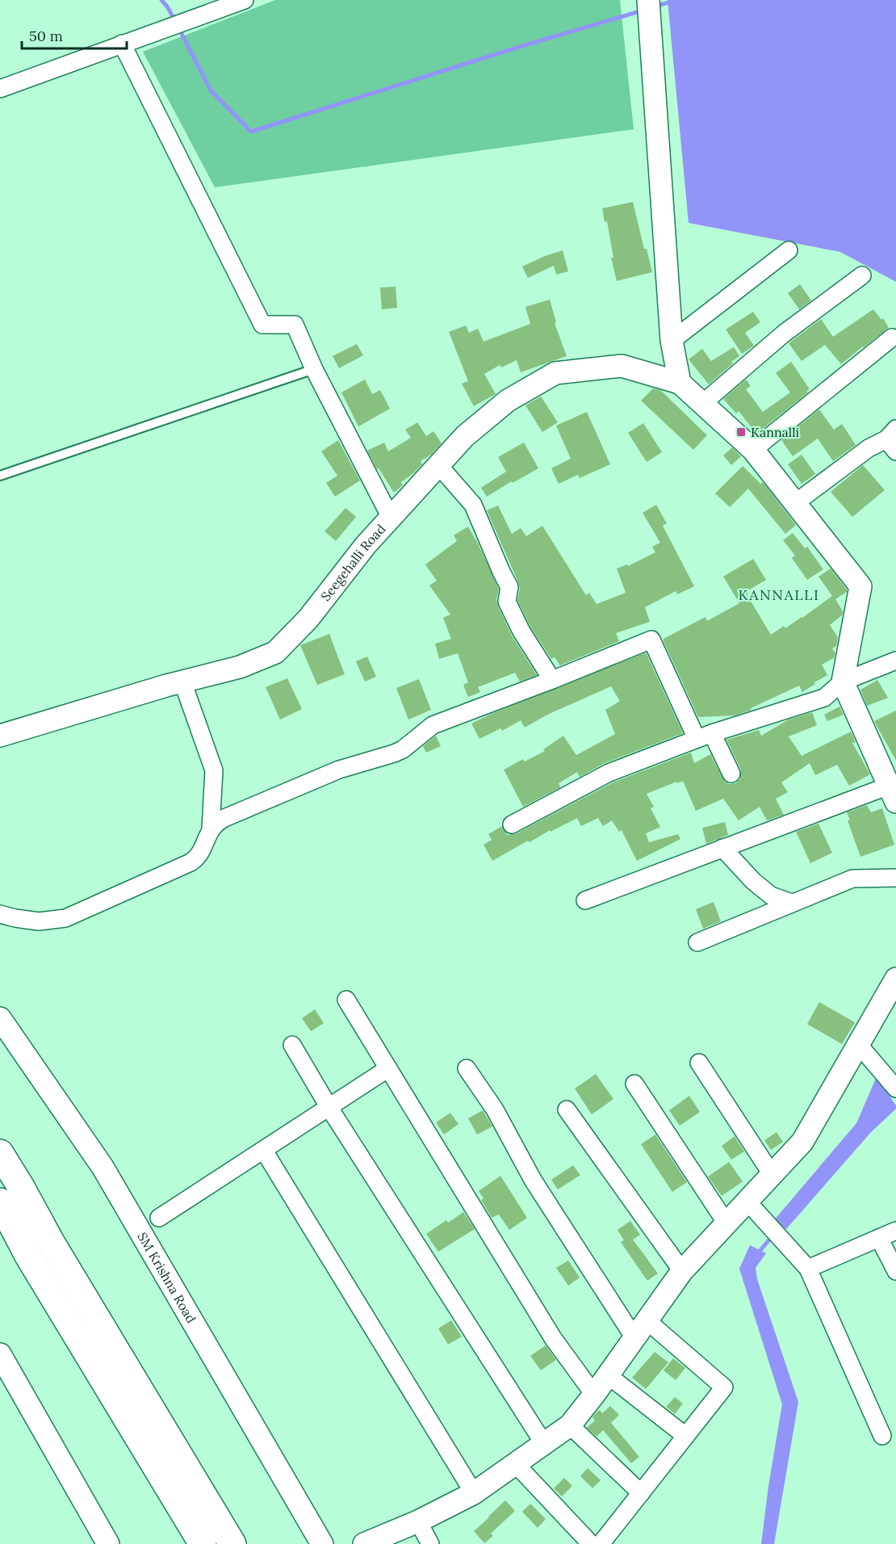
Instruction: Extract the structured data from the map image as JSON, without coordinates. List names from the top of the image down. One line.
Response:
{"streets":{"street":["Seegehalli Road","SM Krishna Road"]},"districts":["KANNALLI"],"places":{"transit":["Kannalli"]},"scale_bar":"50 m"}
